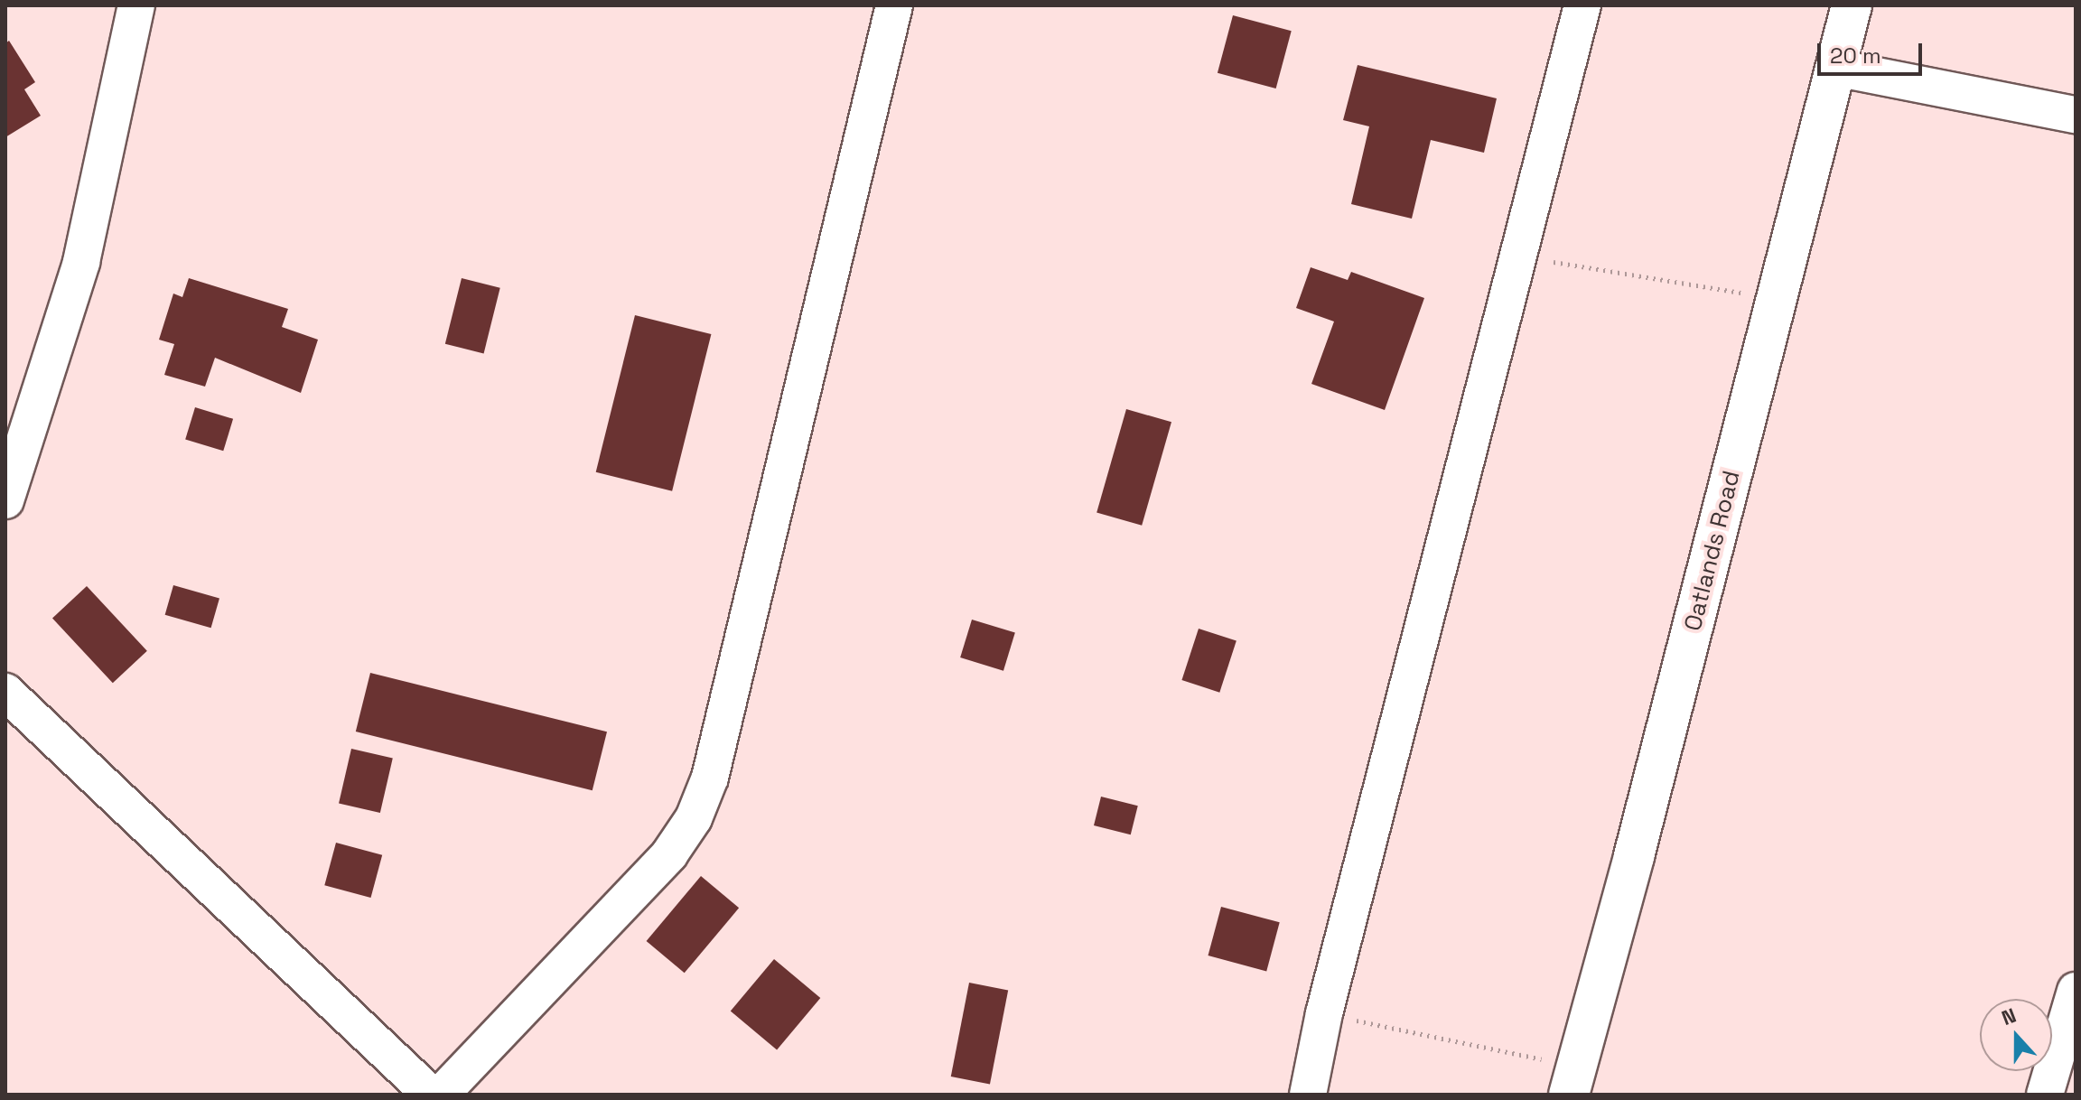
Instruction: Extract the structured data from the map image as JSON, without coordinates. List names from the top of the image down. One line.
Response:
{"streets":{"street":["Oatlands Road"]},"scale_bar":"20 m","north":"top"}
